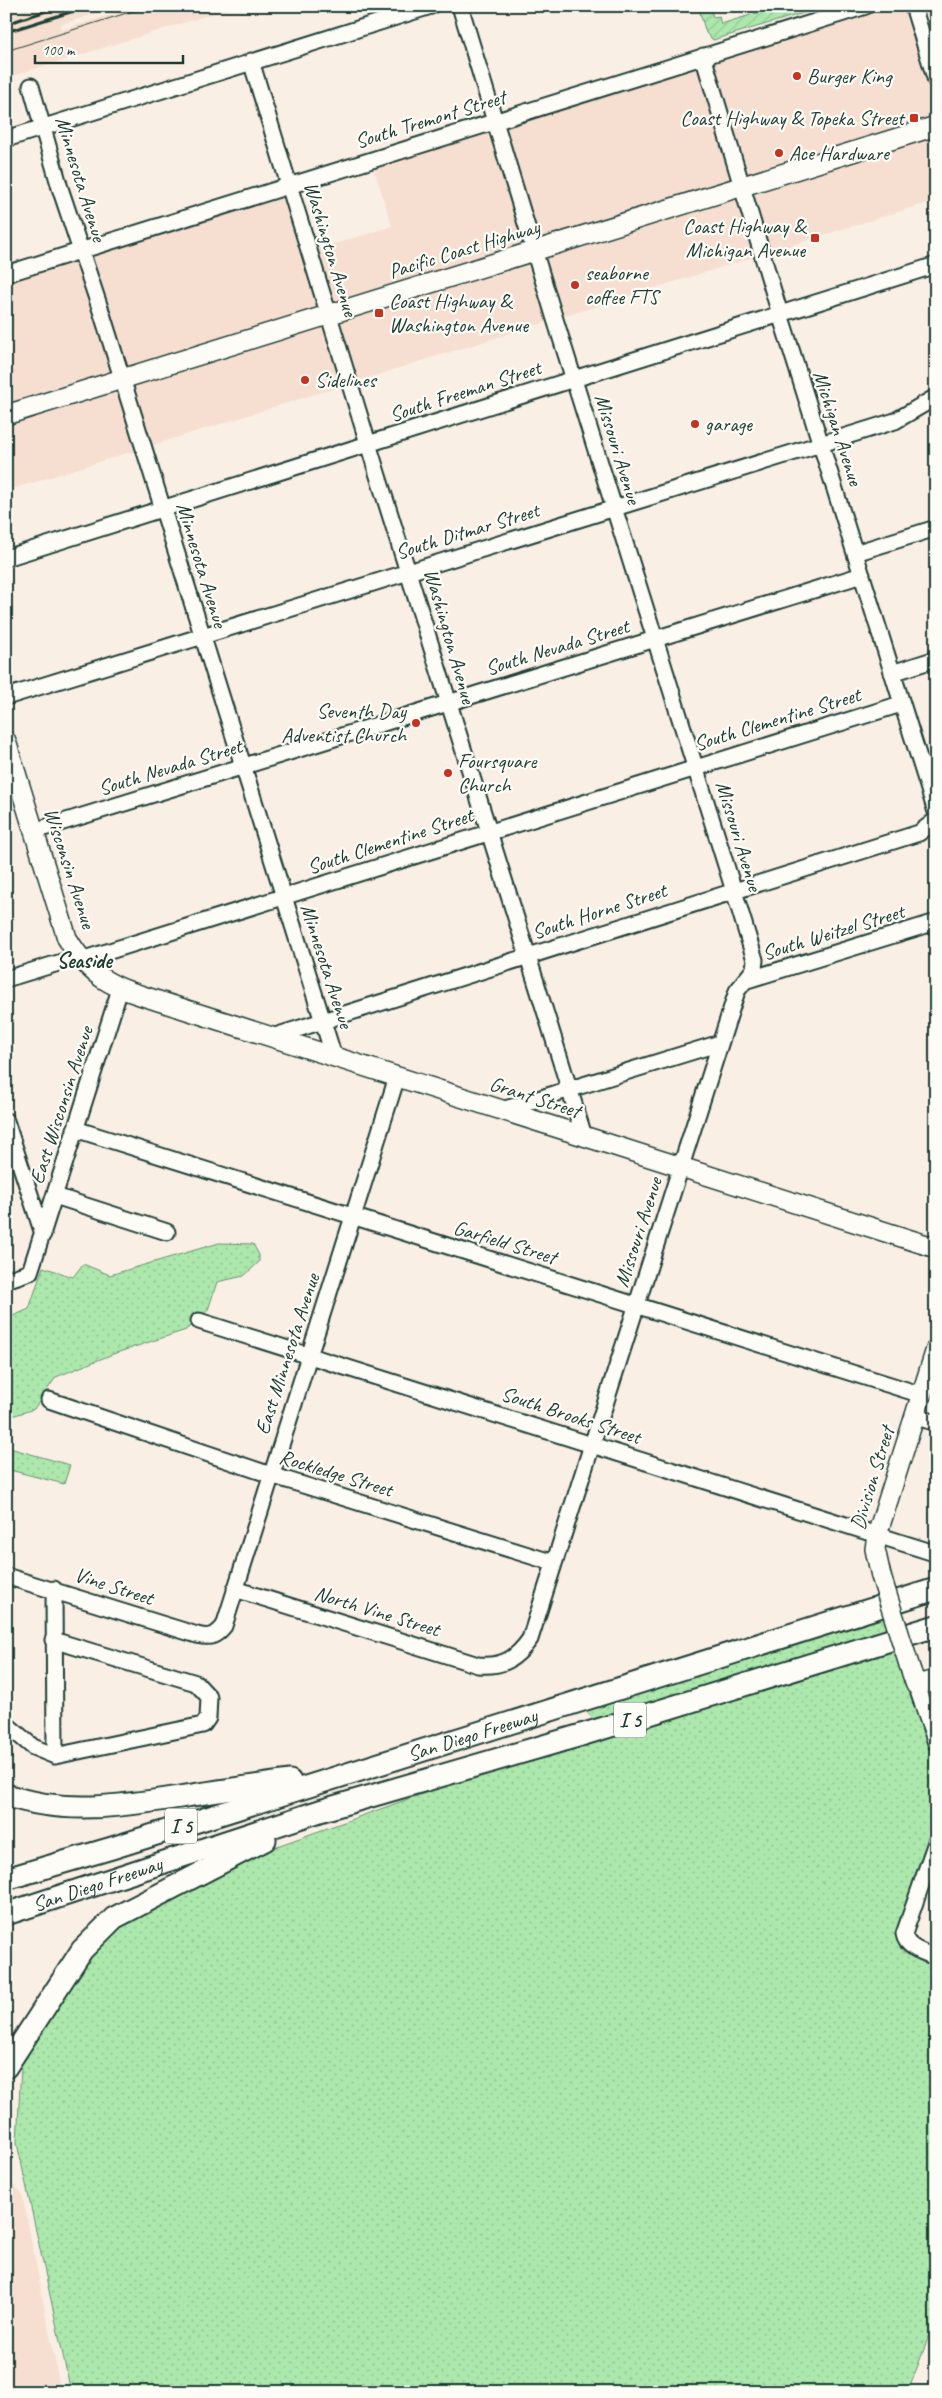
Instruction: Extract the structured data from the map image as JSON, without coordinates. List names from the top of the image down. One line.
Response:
{"streets":{"highway":["I 5","San Diego Freeway"],"main road":["Pacific Coast Highway","Wisconsin Avenue","Grant Street","Division Street"],"street":["South Tremont Street","Minnesota Avenue","Washington Avenue","South Freeman Street","Michigan Avenue","Missouri Avenue","South Ditmar Street","South Nevada Street","South Clementine Street","South Horne Street","South Weitzel Street","East Wisconsin Avenue","Garfield Street","East Minnesota Avenue","South Brooks Street","Rockledge Street","Vine Street","North Vine Street"]},"crossings":[["South Tremont Street","Minnesota Avenue"],["South Tremont Street","Washington Avenue"],["South Tremont Street","Michigan Avenue"],["South Tremont Street","Missouri Avenue"],["Minnesota Avenue","Pacific Coast Highway"],["Minnesota Avenue","South Freeman Street"],["Minnesota Avenue","South Ditmar Street"],["Minnesota Avenue","South Nevada Street"],["Minnesota Avenue","South Clementine Street"],["Minnesota Avenue","South Horne Street"],["Minnesota Avenue","Grant Street"],["Washington Avenue","Pacific Coast Highway"],["Washington Avenue","South Freeman Street"],["Washington Avenue","South Ditmar Street"],["Washington Avenue","South Nevada Street"],["Washington Avenue","South Clementine Street"],["Washington Avenue","South Horne Street"],["Washington Avenue","Grant Street"],["Pacific Coast Highway","Michigan Avenue"],["Pacific Coast Highway","Missouri Avenue"],["South Freeman Street","Michigan Avenue"],["South Freeman Street","Missouri Avenue"],["Michigan Avenue","South Ditmar Street"],["Michigan Avenue","South Nevada Street"],["Michigan Avenue","South Clementine Street"],["Missouri Avenue","South Ditmar Street"],["Missouri Avenue","South Nevada Street"],["Missouri Avenue","South Clementine Street"],["Missouri Avenue","South Horne Street"],["Missouri Avenue","South Weitzel Street"],["Missouri Avenue","Grant Street"],["Missouri Avenue","Garfield Street"],["Missouri Avenue","South Brooks Street"],["Missouri Avenue","Rockledge Street"],["Missouri Avenue","North Vine Street"],["South Nevada Street","Wisconsin Avenue"],["South Clementine Street","Wisconsin Avenue"],["Wisconsin Avenue","Grant Street"],["Wisconsin Avenue","East Wisconsin Avenue"],["South Horne Street","Grant Street"],["Grant Street","East Wisconsin Avenue"],["Grant Street","East Minnesota Avenue"],["East Wisconsin Avenue","Garfield Street"],["Garfield Street","East Minnesota Avenue"],["Garfield Street","Division Street"],["East Minnesota Avenue","South Brooks Street"],["East Minnesota Avenue","Rockledge Street"],["East Minnesota Avenue","Vine Street"],["East Minnesota Avenue","North Vine Street"],["South Brooks Street","Division Street"]],"districts":["Seaside"],"places":{"other":["Burger King","Ace Hardware","seaborne coffee FTS","Sidelines","garage","Seventh Day Adventist Church","Foursquare Church"],"transit":["Coast Highway & Topeka Street","Coast Highway & Michigan Avenue","Coast Highway & Washington Avenue"]},"scale_bar":"100 m"}
